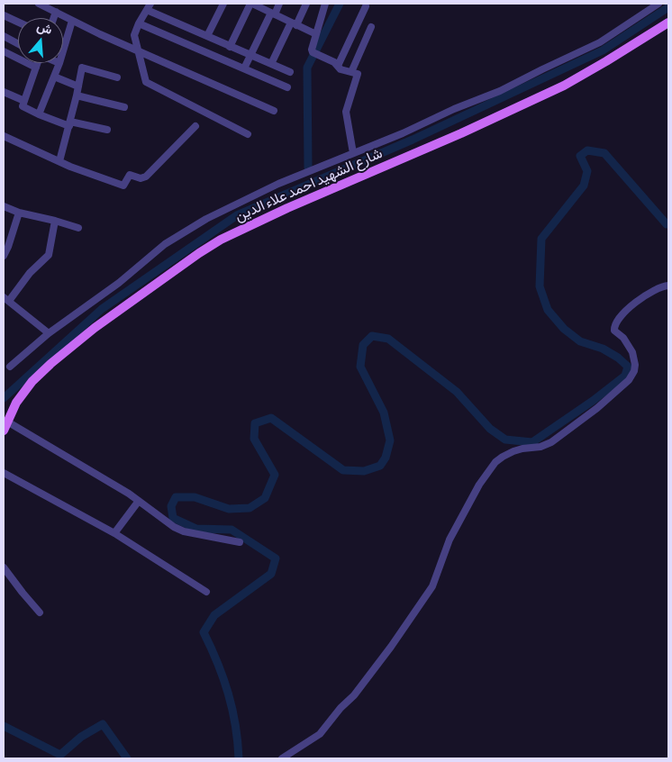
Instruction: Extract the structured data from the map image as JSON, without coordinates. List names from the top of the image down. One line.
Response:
{"streets":{"main road":["شارع الشهيد احمد علاء الدين"]},"north":"top"}
